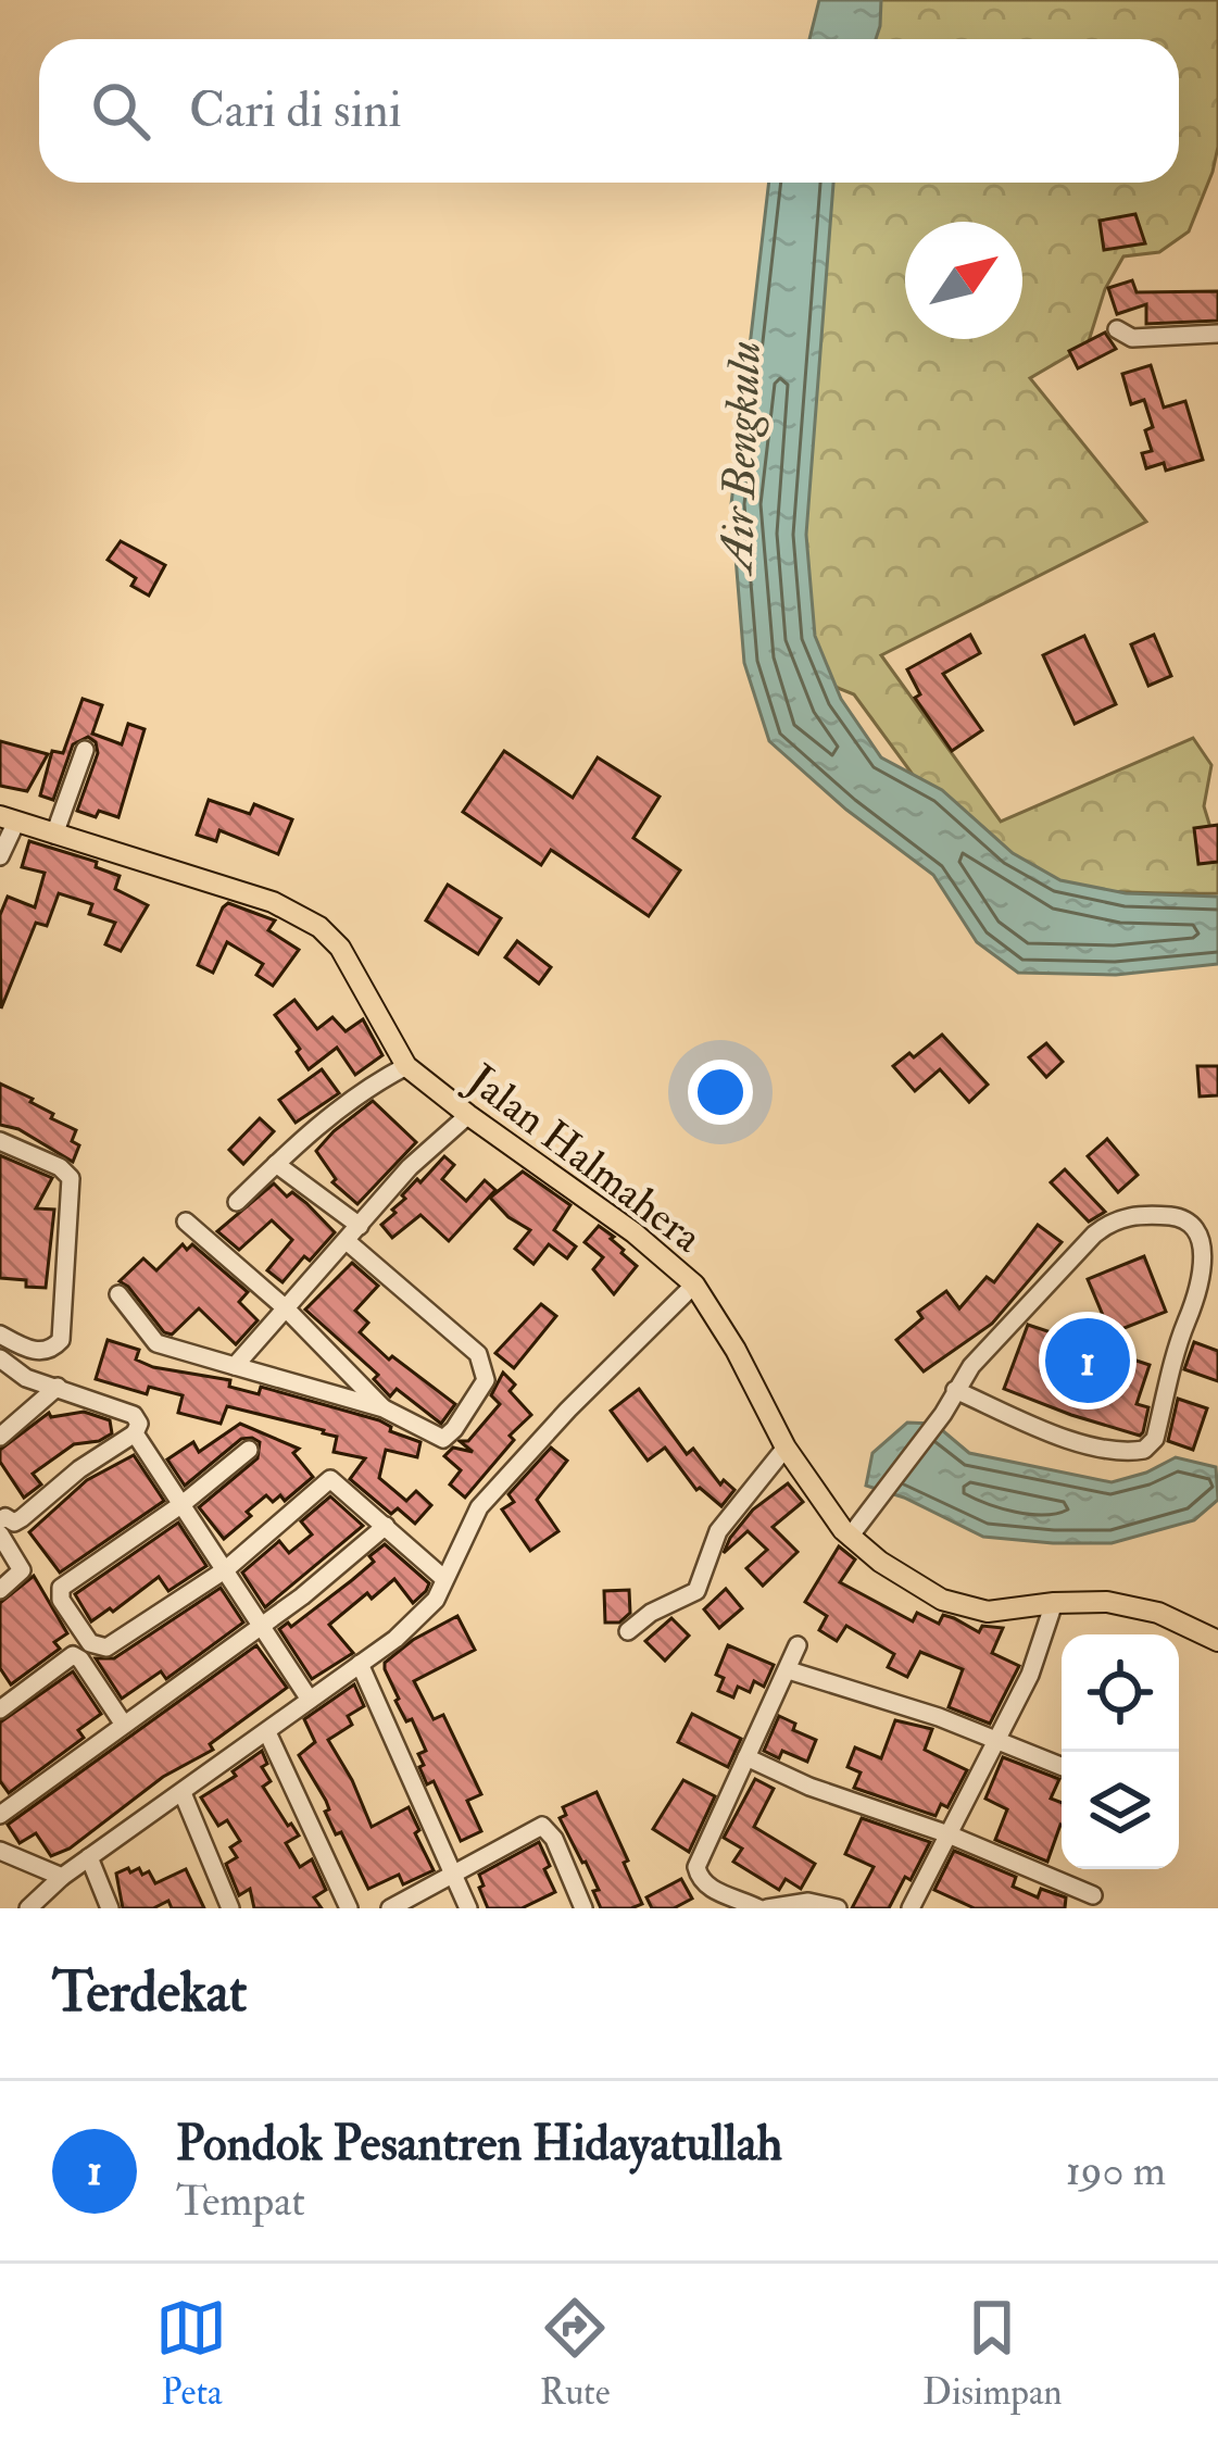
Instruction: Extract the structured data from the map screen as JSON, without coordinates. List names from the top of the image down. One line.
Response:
{"streets":{"main road":["Jalan Halmahera"]},"water":["Air Bengkulu"],"north":"top right","page":{"search":"Cari di sini","pins":"1","heading":"Terdekat","list":[{"mark":"1","name":"Pondok Pesantren Hidayatullah","note":"Tempat","value":"190 m"}],"nav":["Peta","Rute","Disimpan"]}}
